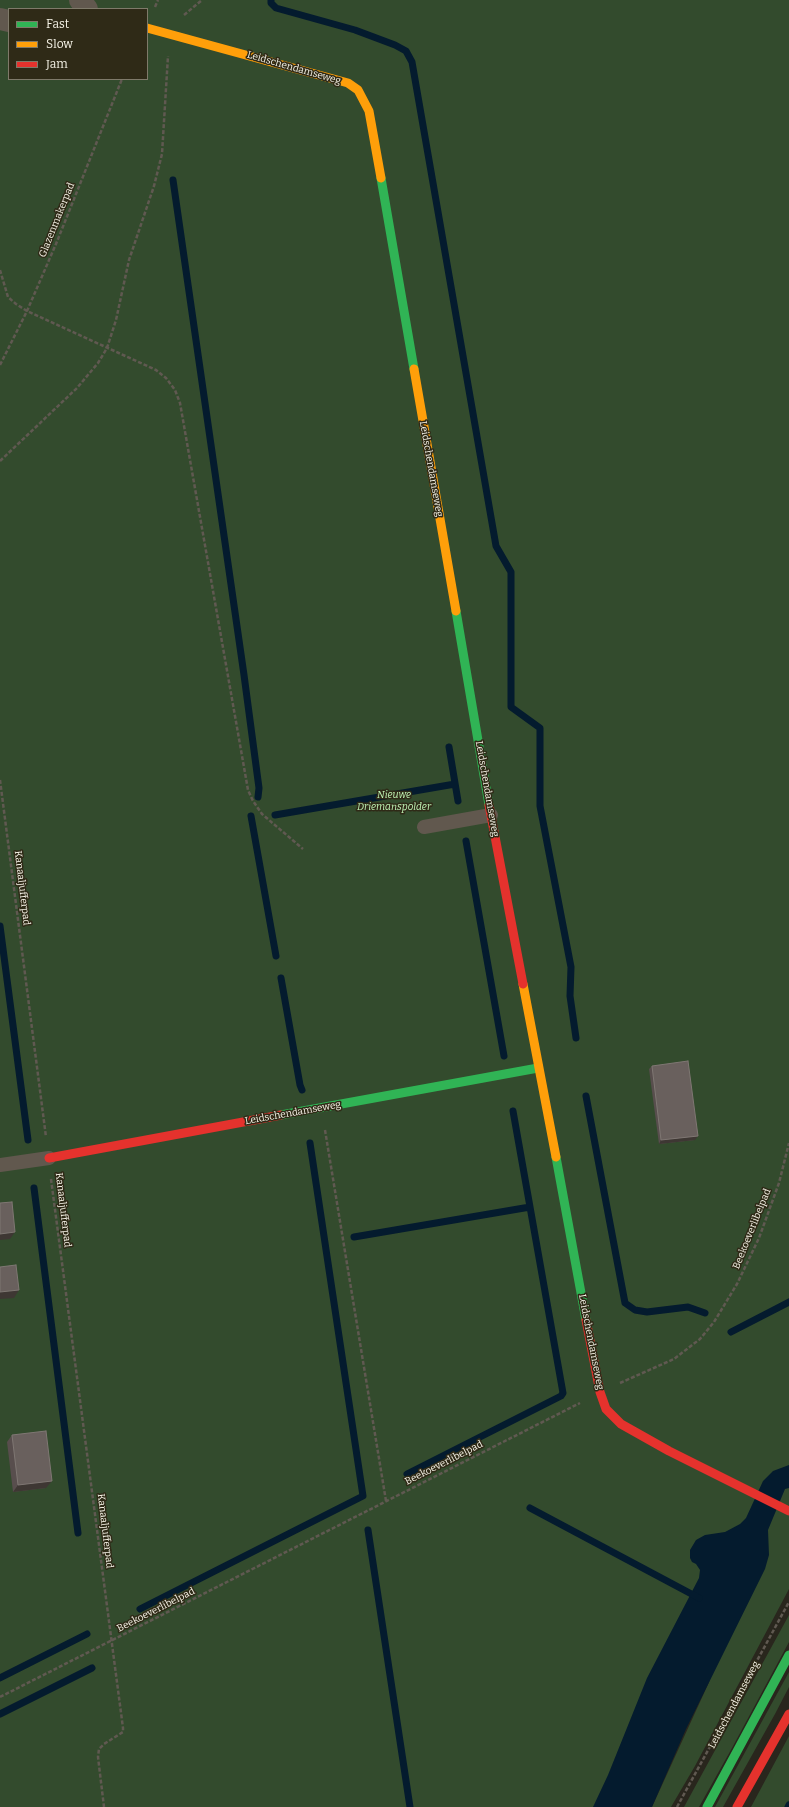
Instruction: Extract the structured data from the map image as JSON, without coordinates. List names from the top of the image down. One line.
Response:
{"streets":{"street":["Leidschendamseweg"],"path":["Glazenmakerpad","Kanaaljufferpad","Beekoeverlibelpad"]},"crossings":[["Leidschendamseweg","Kanaaljufferpad"],["Leidschendamseweg","Beekoeverlibelpad"],["Kanaaljufferpad","Beekoeverlibelpad"]],"parks":["Nieuwe Driemanspolder"],"legend":["Fast","Slow","Jam"]}
